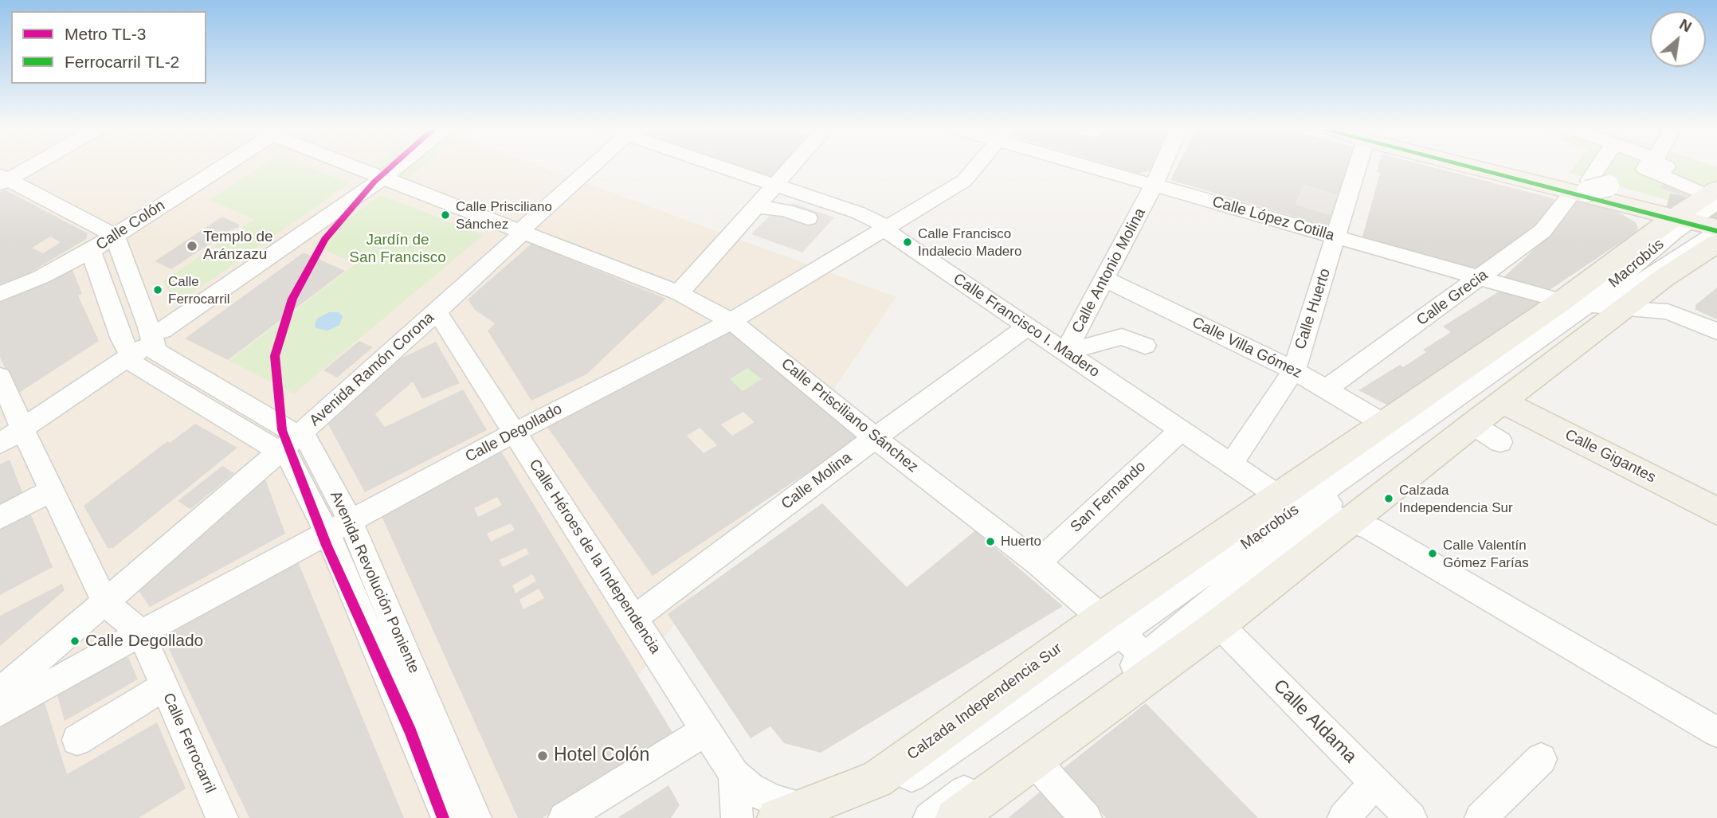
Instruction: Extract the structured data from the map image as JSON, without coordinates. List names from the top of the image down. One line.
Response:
{"streets":{"main road":["Calle Gigantes","Calzada Independencia Sur"],"street":["Calle López Cotilla","Calle Colón","Macrobús","Calle Antonio Molina","Calle Grecia","Calle Huerto","Calle Francisco I. Madero","Calle Villa Gómez","Avenida Ramón Corona","Calle Prisciliano Sánchez","Calle Degollado","Calle Molina","San Fernando","Calle Héroes de la Independencia","Avenida Revolución Poniente","Calle Aldama","Calle Ferrocarril"]},"crossings":[["Calle López Cotilla","Macrobús"],["Calle López Cotilla","Calle Antonio Molina"],["Calle López Cotilla","Calle Grecia"],["Calle López Cotilla","Calle Huerto"],["Calle López Cotilla","Calzada Independencia Sur"],["Macrobús","Calle Francisco I. Madero"],["Macrobús","Calle Prisciliano Sánchez"],["Macrobús","Calzada Independencia Sur"],["Calle Antonio Molina","Calle Francisco I. Madero"],["Calle Antonio Molina","Calle Villa Gómez"],["Calle Grecia","Calle Villa Gómez"],["Calle Huerto","Calle Francisco I. Madero"],["Calle Huerto","Calle Villa Gómez"],["Calle Francisco I. Madero","Calle Degollado"],["Calle Francisco I. Madero","Calle Molina"],["Calle Francisco I. Madero","San Fernando"],["Calle Francisco I. Madero","Calzada Independencia Sur"],["Calle Villa Gómez","Calzada Independencia Sur"],["Avenida Ramón Corona","Calle Prisciliano Sánchez"],["Avenida Ramón Corona","Calle Héroes de la Independencia"],["Avenida Ramón Corona","Avenida Revolución Poniente"],["Avenida Ramón Corona","Calle Ferrocarril"],["Calle Prisciliano Sánchez","Calle Degollado"],["Calle Prisciliano Sánchez","Calle Molina"],["Calle Prisciliano Sánchez","San Fernando"],["Calle Prisciliano Sánchez","Calzada Independencia Sur"],["Calle Degollado","Calle Héroes de la Independencia"],["Calle Degollado","Avenida Revolución Poniente"],["Calle Degollado","Calle Ferrocarril"],["Calle Gigantes","Calzada Independencia Sur"],["Calle Molina","Calle Héroes de la Independencia"],["Calle Héroes de la Independencia","Calzada Independencia Sur"],["Calzada Independencia Sur","Calle Aldama"]],"parks":["Jardín de San Francisco"],"places":["Calle Prisciliano Sánchez","Calle Francisco Indalecio Madero","Templo de Aránzazu","Calle Ferrocarril","Calzada Independencia Sur","Huerto","Calle Valentín Gómez Farías","Calle Degollado","Hotel Colón"],"lines":["metro line TL-3","rail line TL-2"],"legend":["Metro TL-3","Ferrocarril TL-2"],"north":"top right"}
